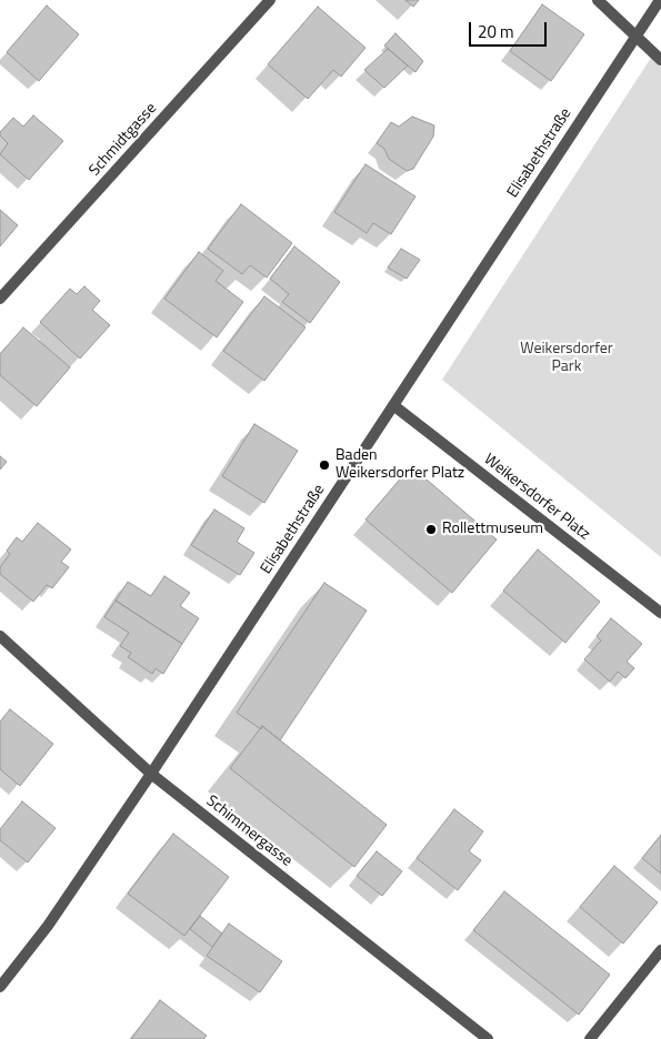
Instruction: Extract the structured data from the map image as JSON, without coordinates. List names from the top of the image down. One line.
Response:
{"streets":{"street":["Schmidtgasse","Elisabethstraße","Weikersdorfer Platz","Schimmergasse"]},"crossings":[["Elisabethstraße","Weikersdorfer Platz"],["Elisabethstraße","Schimmergasse"]],"parks":["Weikersdorfer Park"],"places":["Baden Weikersdorfer Platz","Rollettmuseum"],"scale_bar":"20 m"}
